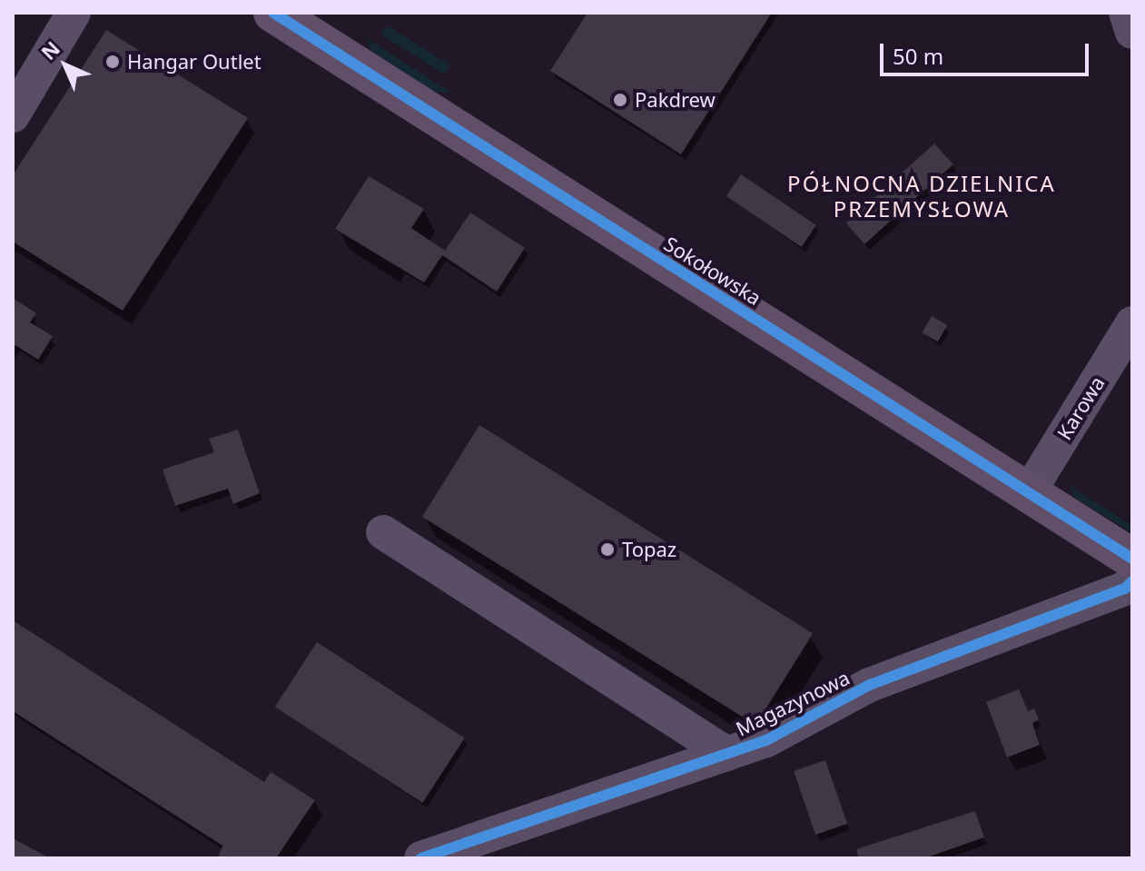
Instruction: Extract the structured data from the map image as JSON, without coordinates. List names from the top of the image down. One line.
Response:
{"streets":{"main road":["Sokołowska"],"street":["Karowa","Magazynowa"]},"crossings":[["Sokołowska","Karowa"]],"districts":["PÓŁNOCNA DZIELNICA PRZEMYSŁOWA"],"places":["Hangar Outlet","Pakdrew","Topaz"],"scale_bar":"50 m","north":"top left"}
